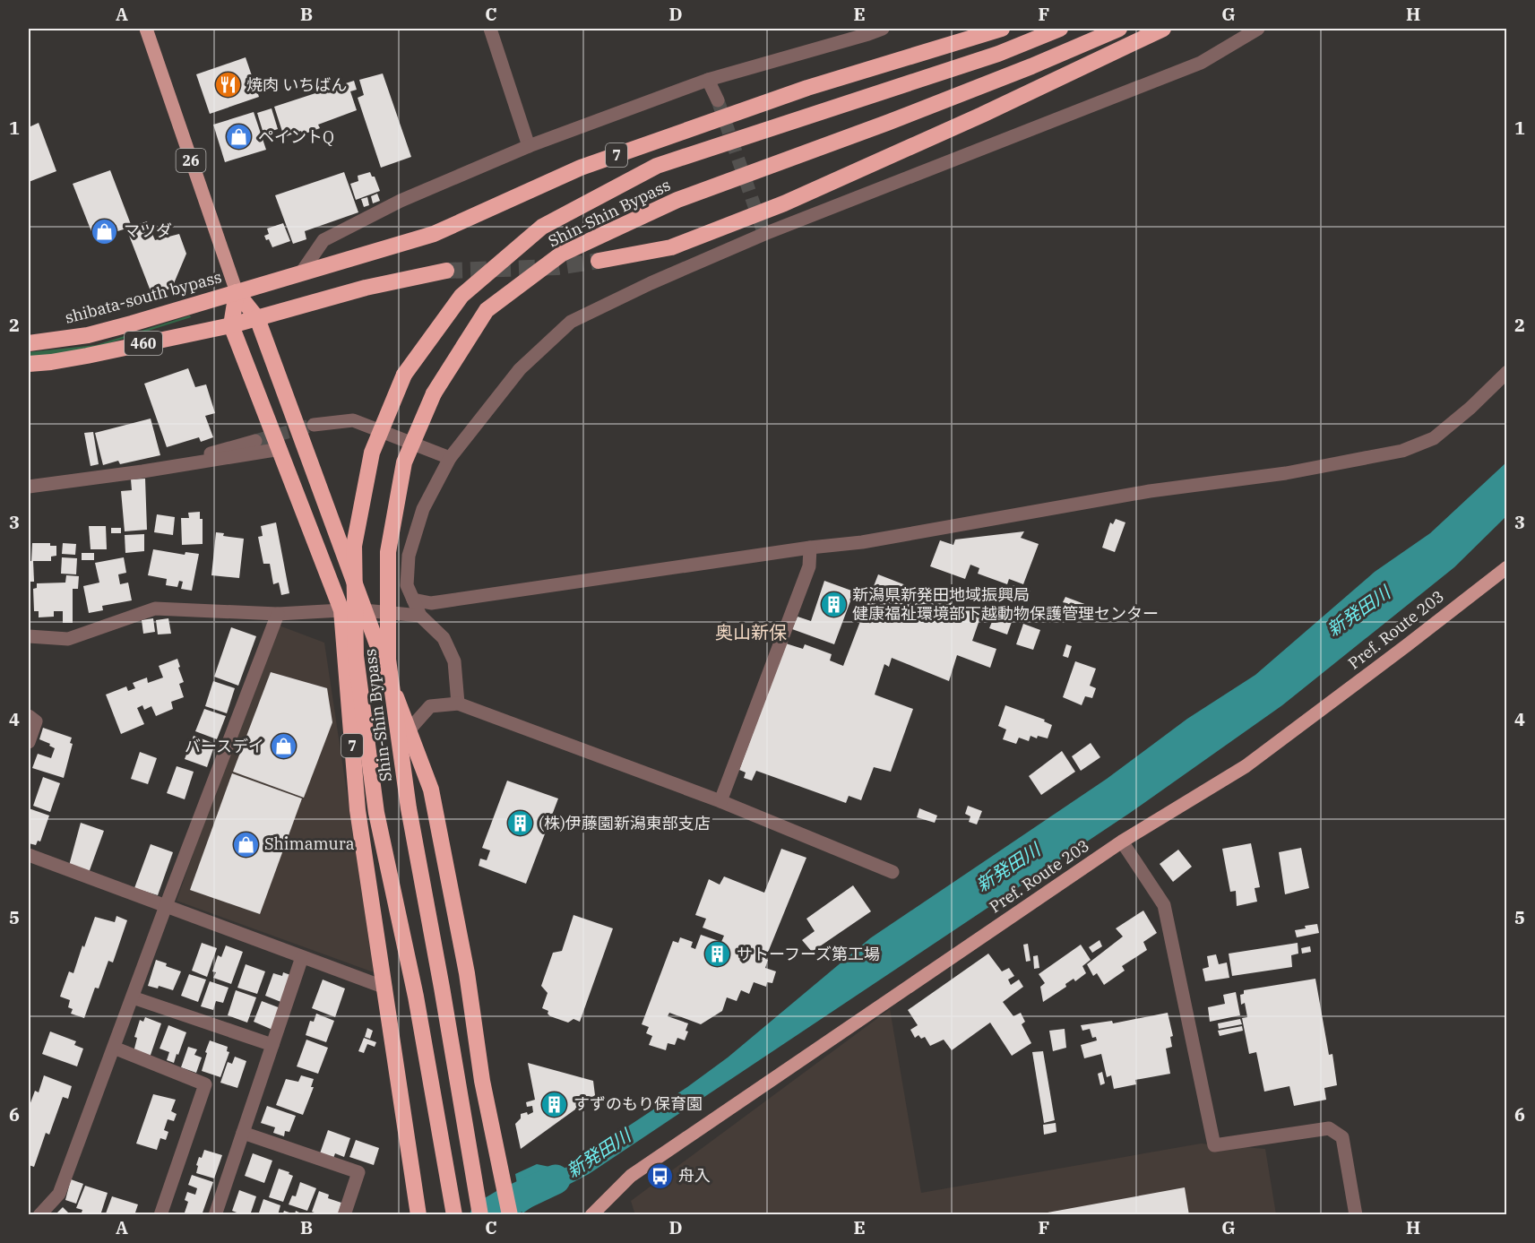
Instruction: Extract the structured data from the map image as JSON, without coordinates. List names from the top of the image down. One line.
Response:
{"streets":{"highway":["7","Shin-Shin Bypass","shibata-south bypass","460"],"main road":["26","Pref. Route 203"]},"crossings":[["7","26"],["7","shibata-south bypass"],["7","460"],["26","shibata-south bypass"]],"districts":["奥山新保"],"water":["新発田川"],"places":{"restaurant":["焼肉 いちばん"],"shop":["ペイントQ","マツダ","バースデイ","Shimamura"],"building":["新潟県新発田地域振興局 健康福祉環境部下越動物保護管理センター","(株)伊藤園新潟東部支店","サトーフーズ第工場","すずのもり保育園"],"bus stop":["舟入"]},"grid":{"columns":["A","B","C","D","E","F","G","H"],"rows":["1","2","3","4","5","6"]}}
